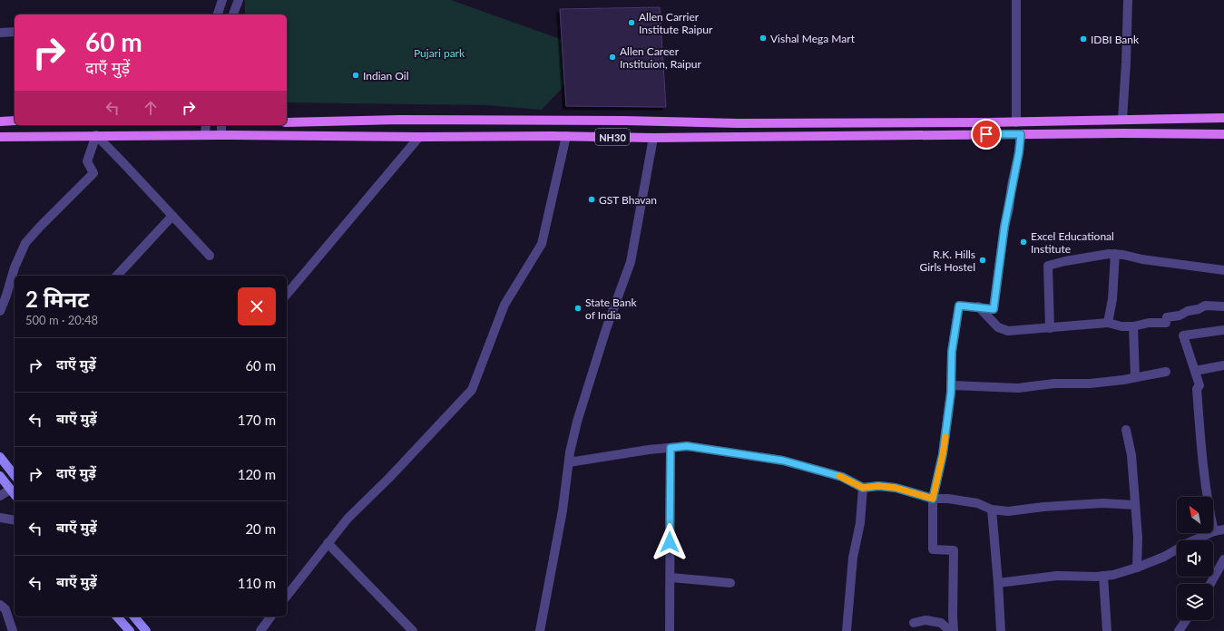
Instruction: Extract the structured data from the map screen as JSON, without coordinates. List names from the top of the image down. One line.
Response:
{"streets":{"main road":["NH30"]},"parks":["Pujari park"],"places":["Allen Carrier Institute Raipur","Vishal Mega Mart","IDBI Bank","Allen Career Instituion, Raipur","Indian Oil","GST Bhavan","Excel Educational Institute","R.K. Hills Girls Hostel","State Bank of India"],"north":"top left","page":{"turn":["60 m","दाएँ मुड़ें"],"heading":["2 मिनट","500 m · 20:48"],"list":[{"name":"दाएँ मुड़ें","value":"60 m"},{"name":"बाएँ मुड़ें","value":"170 m"},{"name":"दाएँ मुड़ें","value":"120 m"},{"name":"बाएँ मुड़ें","value":"20 m"},{"name":"बाएँ मुड़ें","value":"110 m"}]}}
